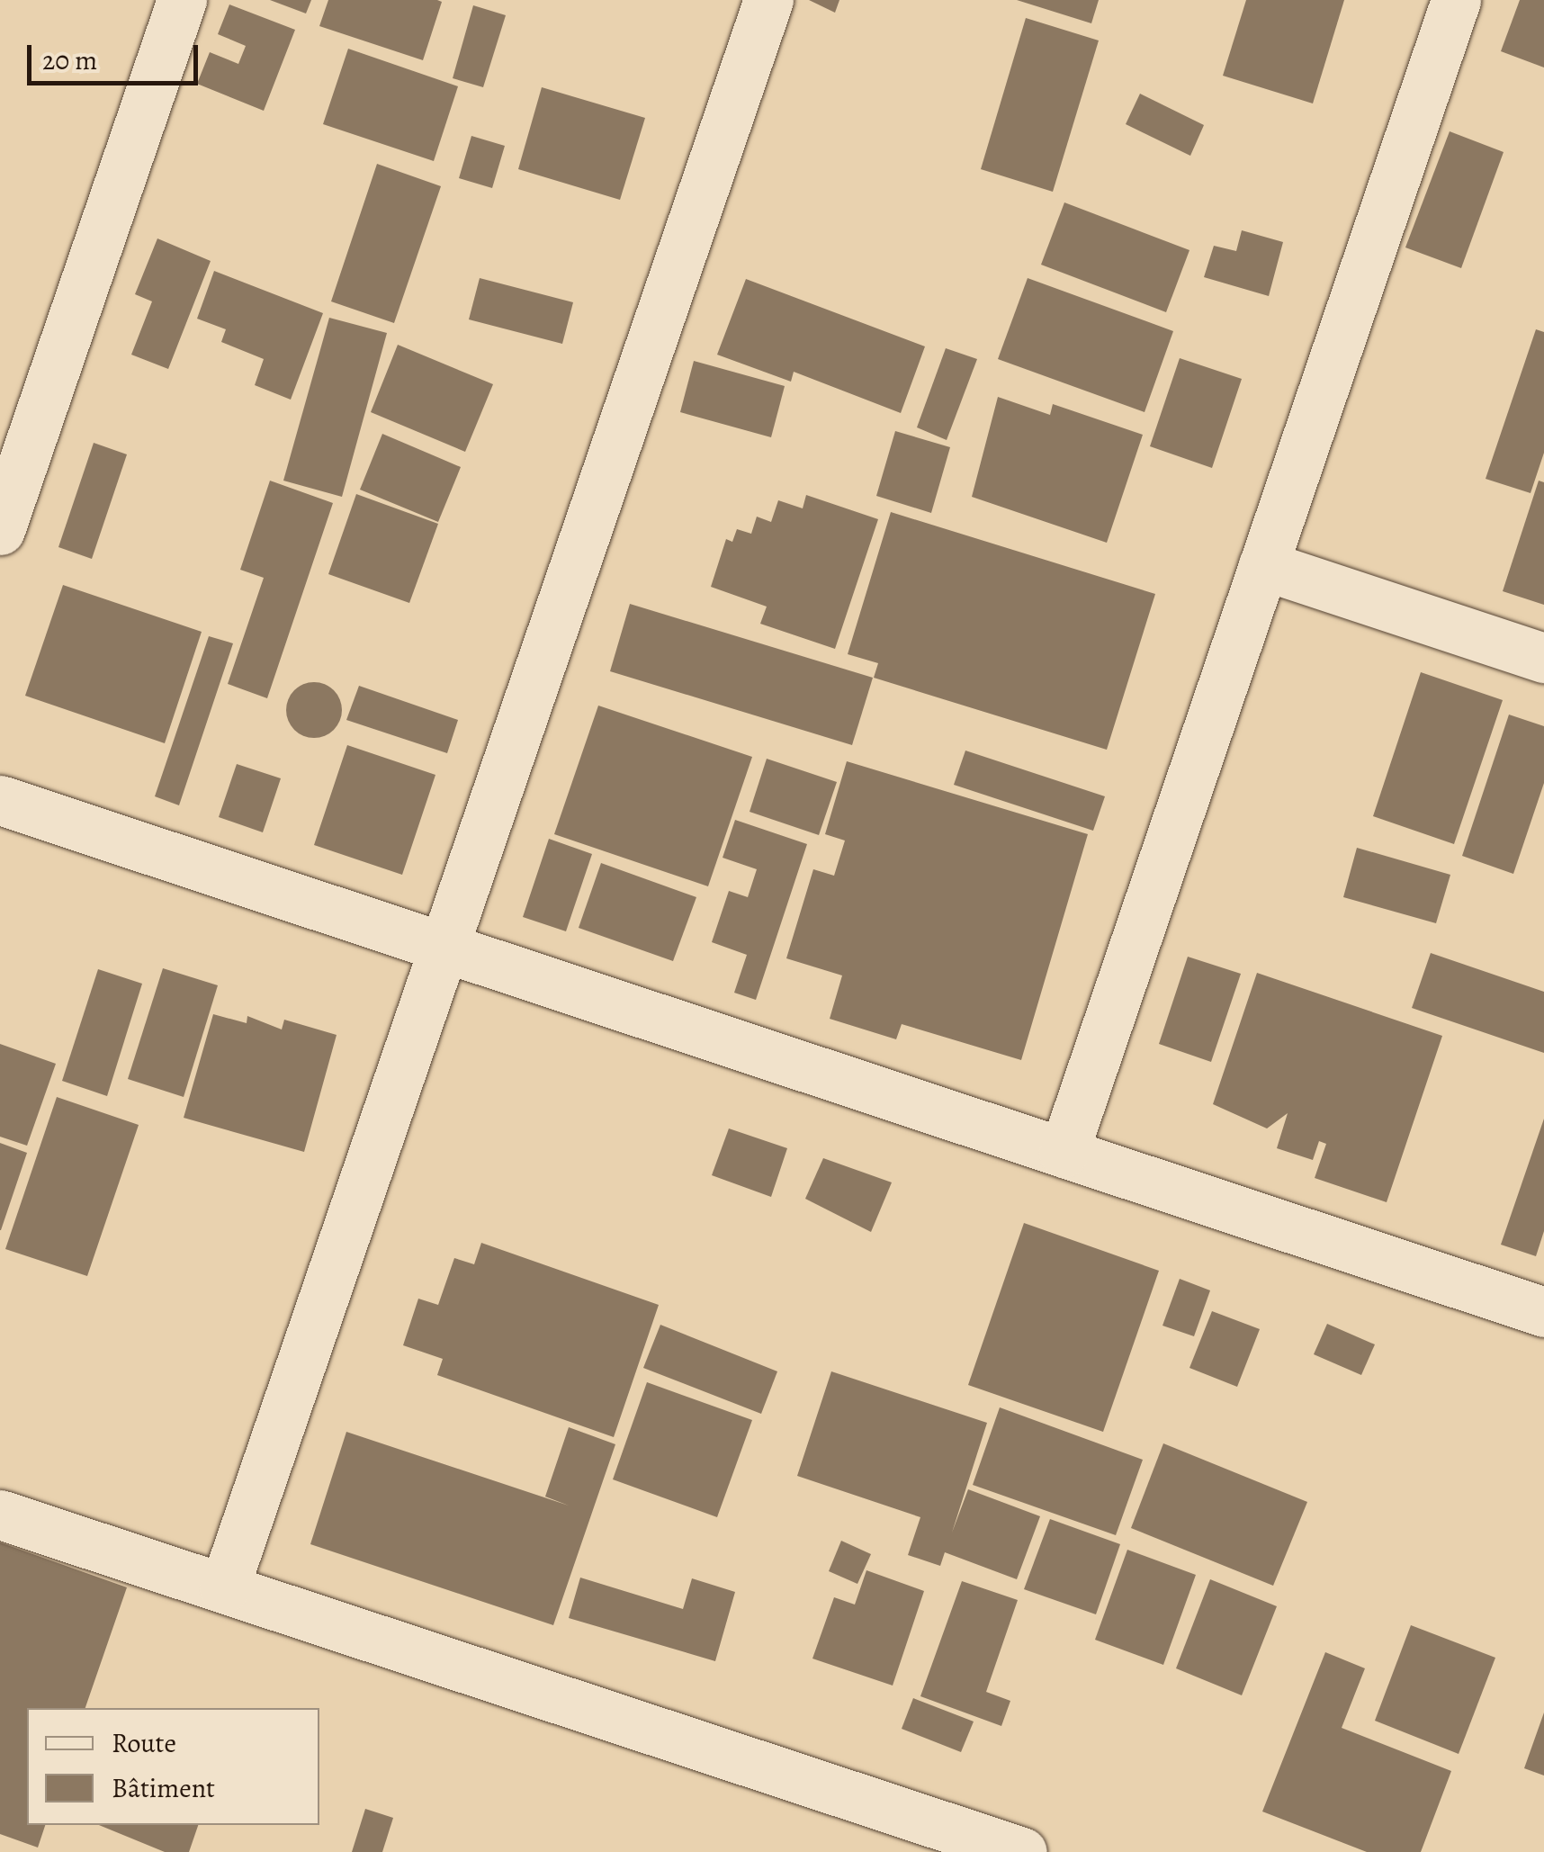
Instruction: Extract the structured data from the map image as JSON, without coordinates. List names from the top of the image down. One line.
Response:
{"legend":["Route","Bâtiment"],"scale_bar":"20 m"}
